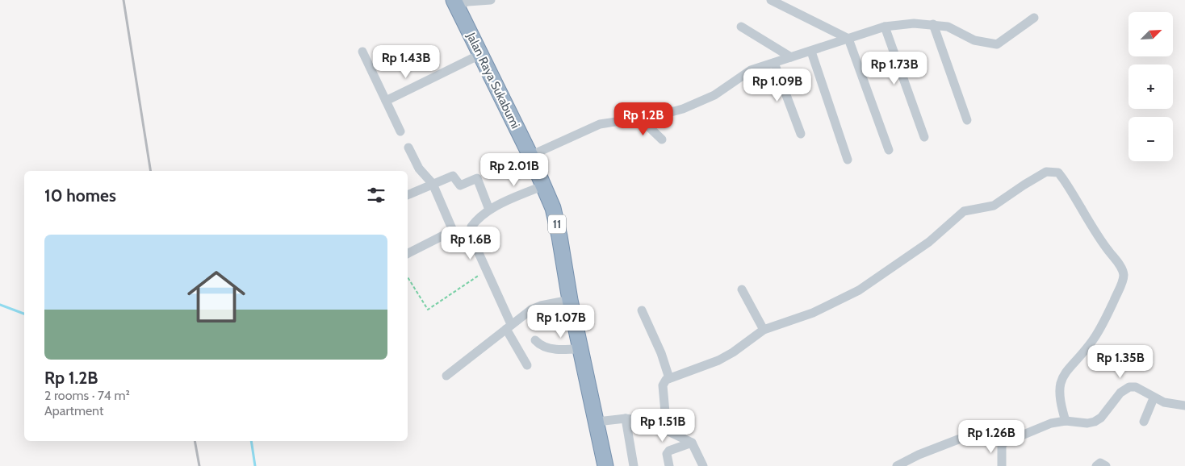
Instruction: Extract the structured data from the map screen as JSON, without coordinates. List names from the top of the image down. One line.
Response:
{"streets":{"highway":["Jalan Raya Sukabumi","11"]},"north":"top right","page":{"map_buttons":["+","−"],"price":["Rp 1.43B","Rp 1.73B","Rp 1.09B","Rp 1.2B","Rp 2.01B","Rp 1.6B","Rp 1.07B","Rp 1.35B","Rp 1.51B","Rp 1.26B"],"heading":"10 homes","list":[{"name":"Rp 1.2B","note":"2 rooms · 74 m² · Apartment"}]}}
